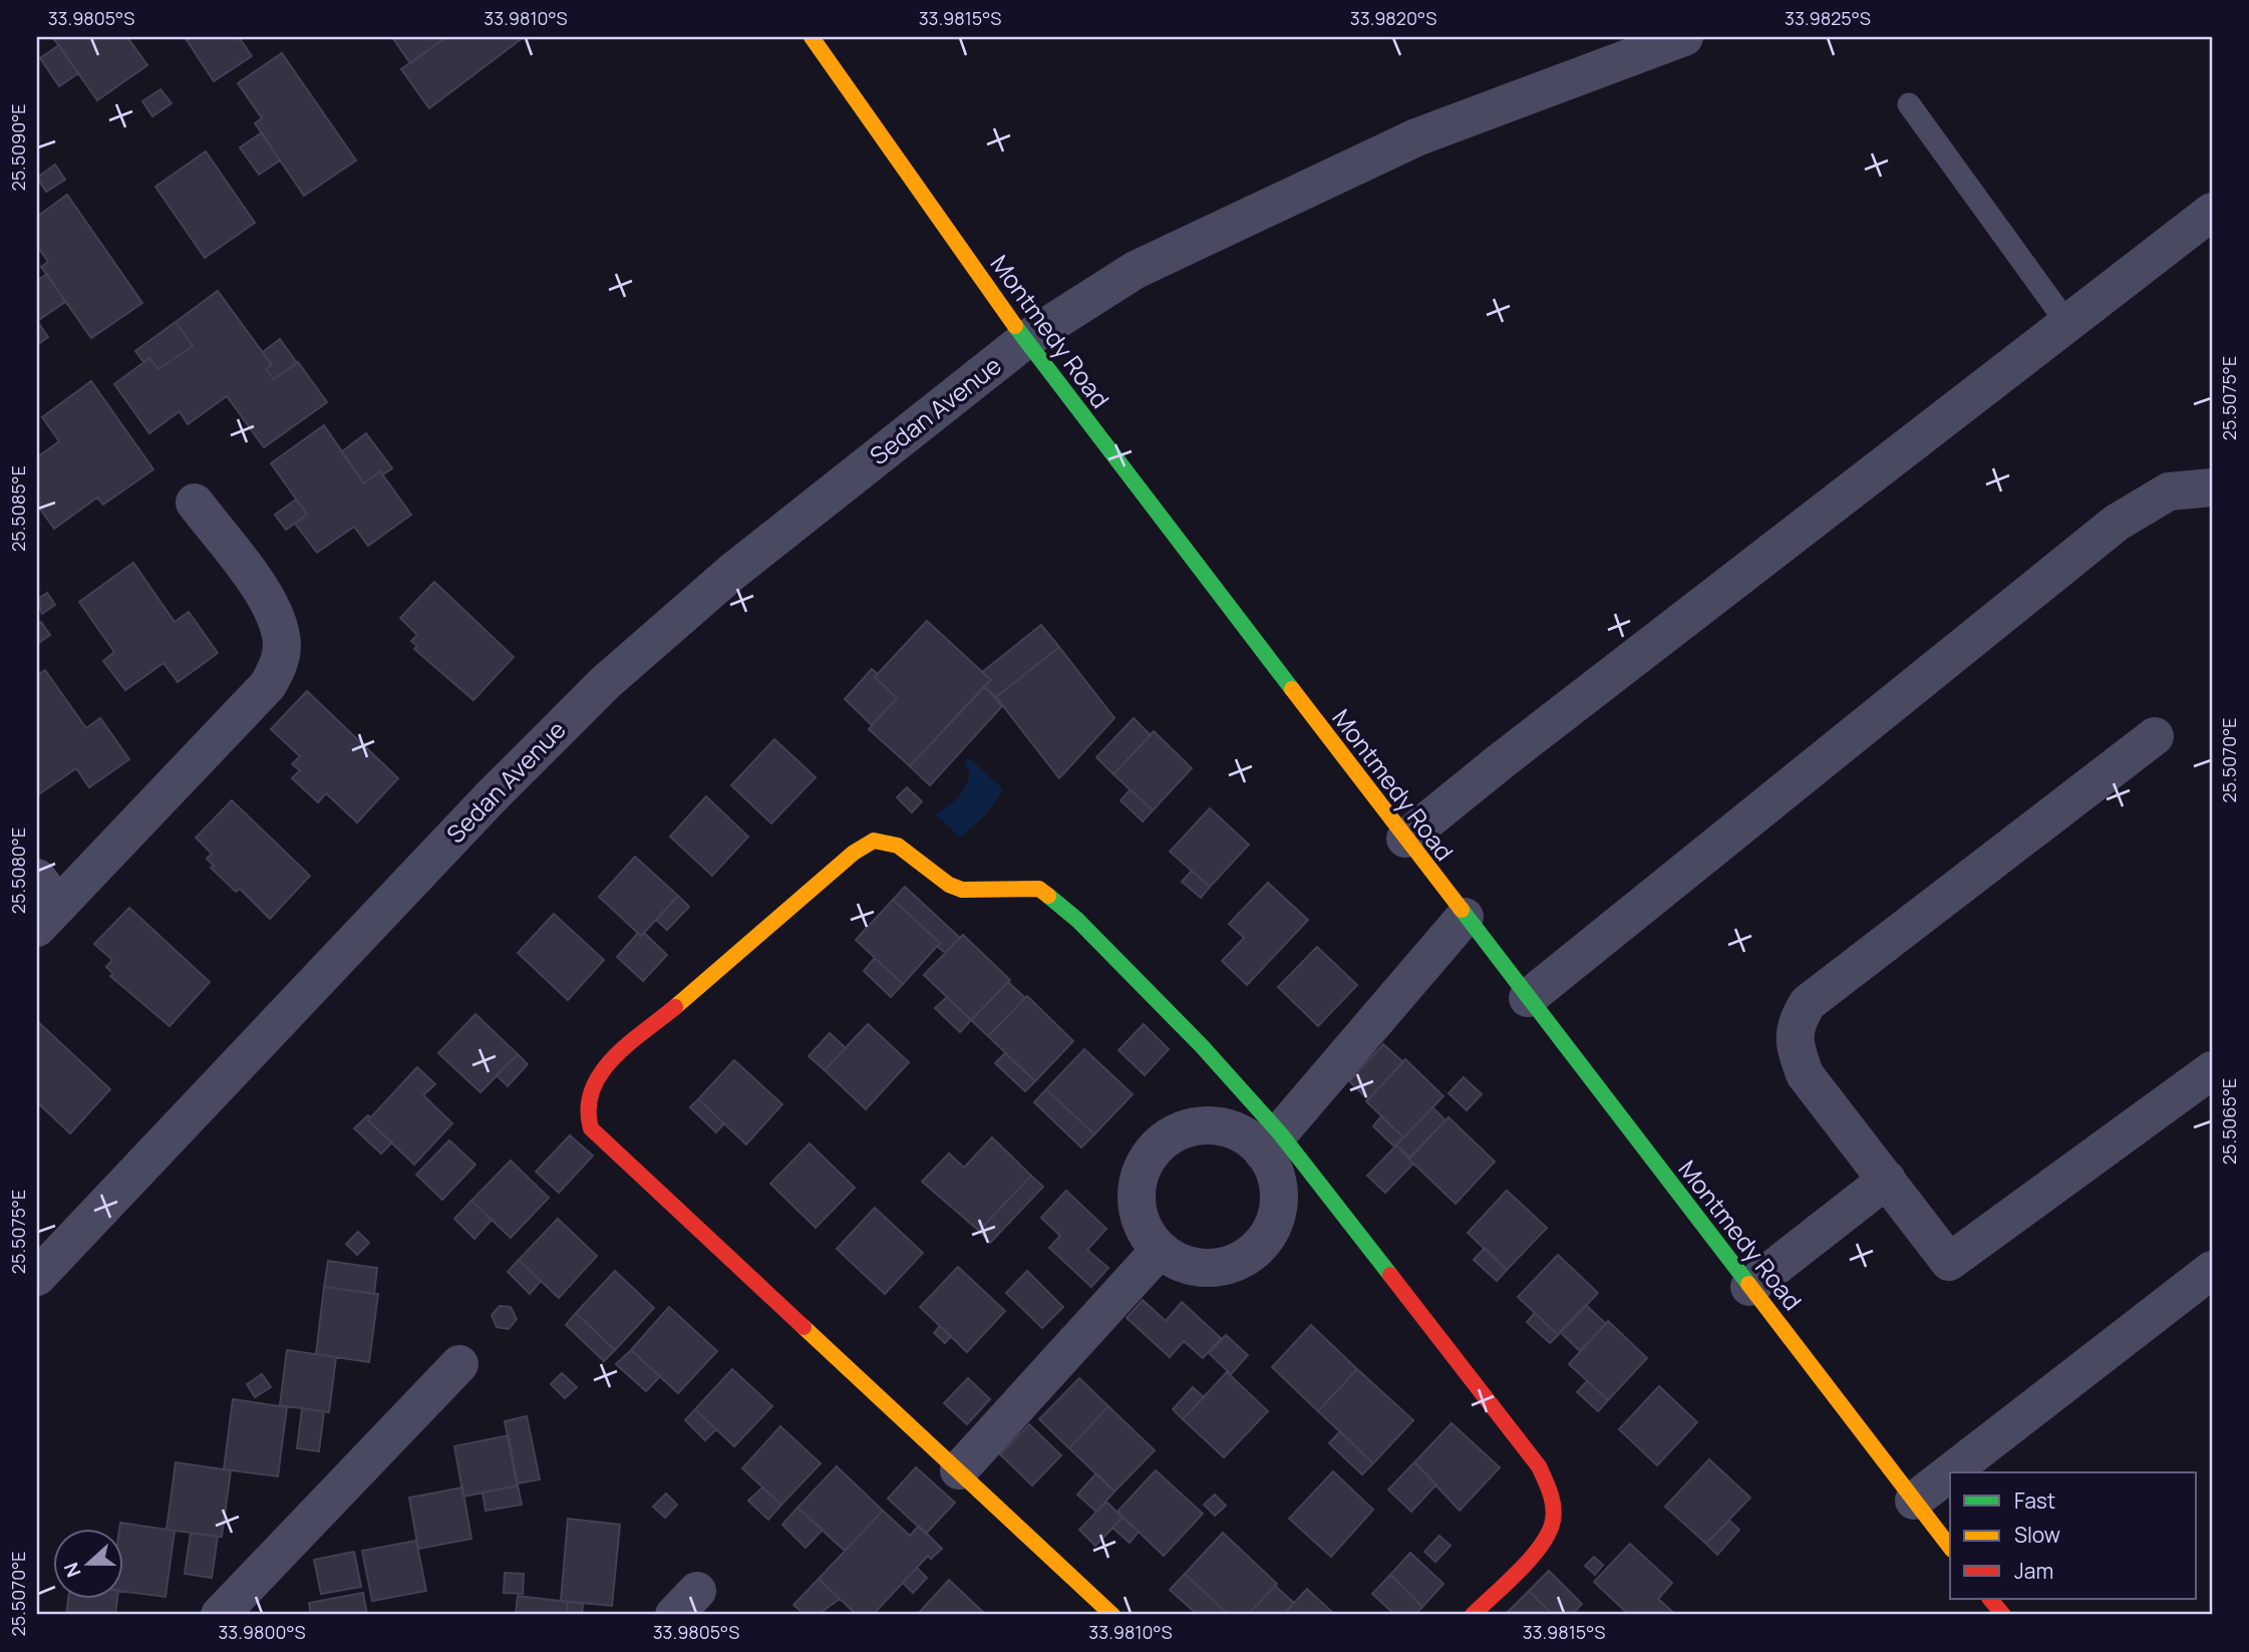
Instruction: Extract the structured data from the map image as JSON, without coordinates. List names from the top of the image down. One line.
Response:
{"streets":{"street":["Montmedy Road","Sedan Avenue"]},"crossings":[["Montmedy Road","Sedan Avenue"]],"legend":["Fast","Slow","Jam"],"north":"left","coordinates":["33.9805°S","33.9810°S","33.9815°S","33.9820°S","33.9825°S","25.5090°E","25.5075°E","25.5085°E","25.5070°E","25.5080°E","25.5065°E","33.9800°S"]}
